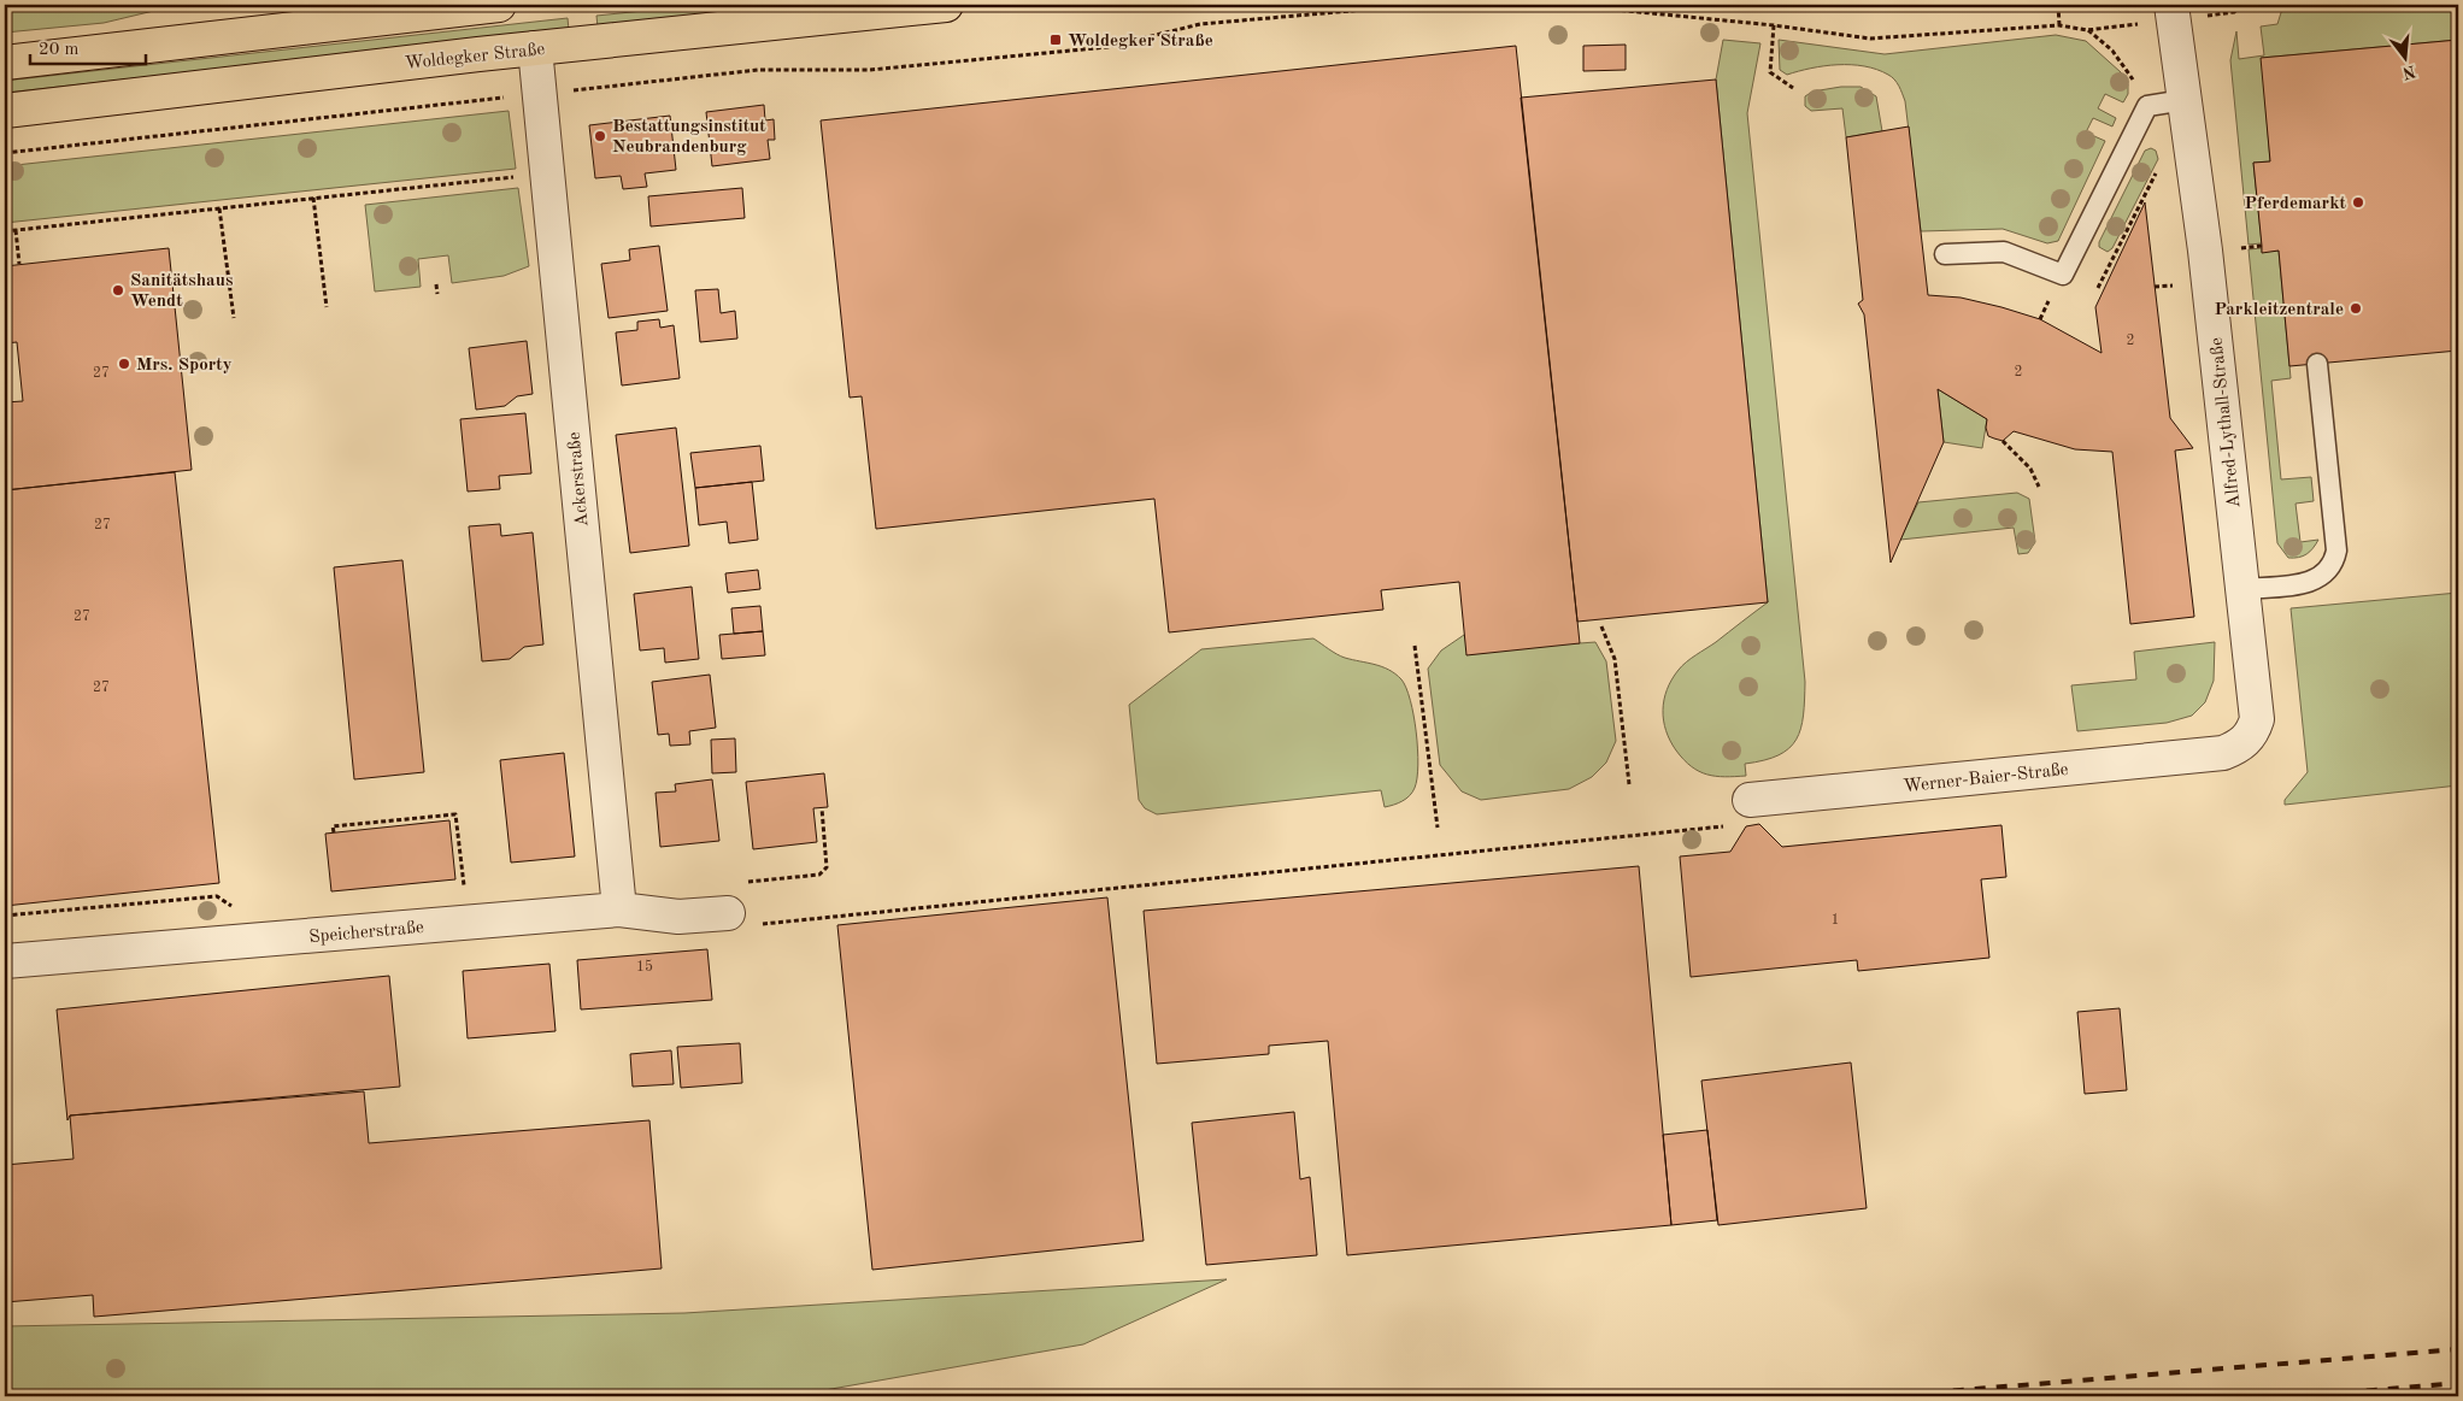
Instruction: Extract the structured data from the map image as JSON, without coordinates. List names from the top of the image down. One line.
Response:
{"streets":{"main road":["Woldegker Straße"],"street":["Alfred-Lythall-Straße","Ackerstraße","Werner-Baier-Straße","Speicherstraße"]},"crossings":[["Woldegker Straße","Ackerstraße"],["Alfred-Lythall-Straße","Werner-Baier-Straße"],["Ackerstraße","Speicherstraße"]],"places":{"transit":["Woldegker Straße"],"other":["Bestattungsinstitut Neubrandenburg","Pferdemarkt","Sanitätshaus Wendt","Parkleitzentrale","Mrs. Sporty"]},"house_numbers":["2","2","27","27","27","27","1","15"],"scale_bar":"20 m","north":"bottom"}
